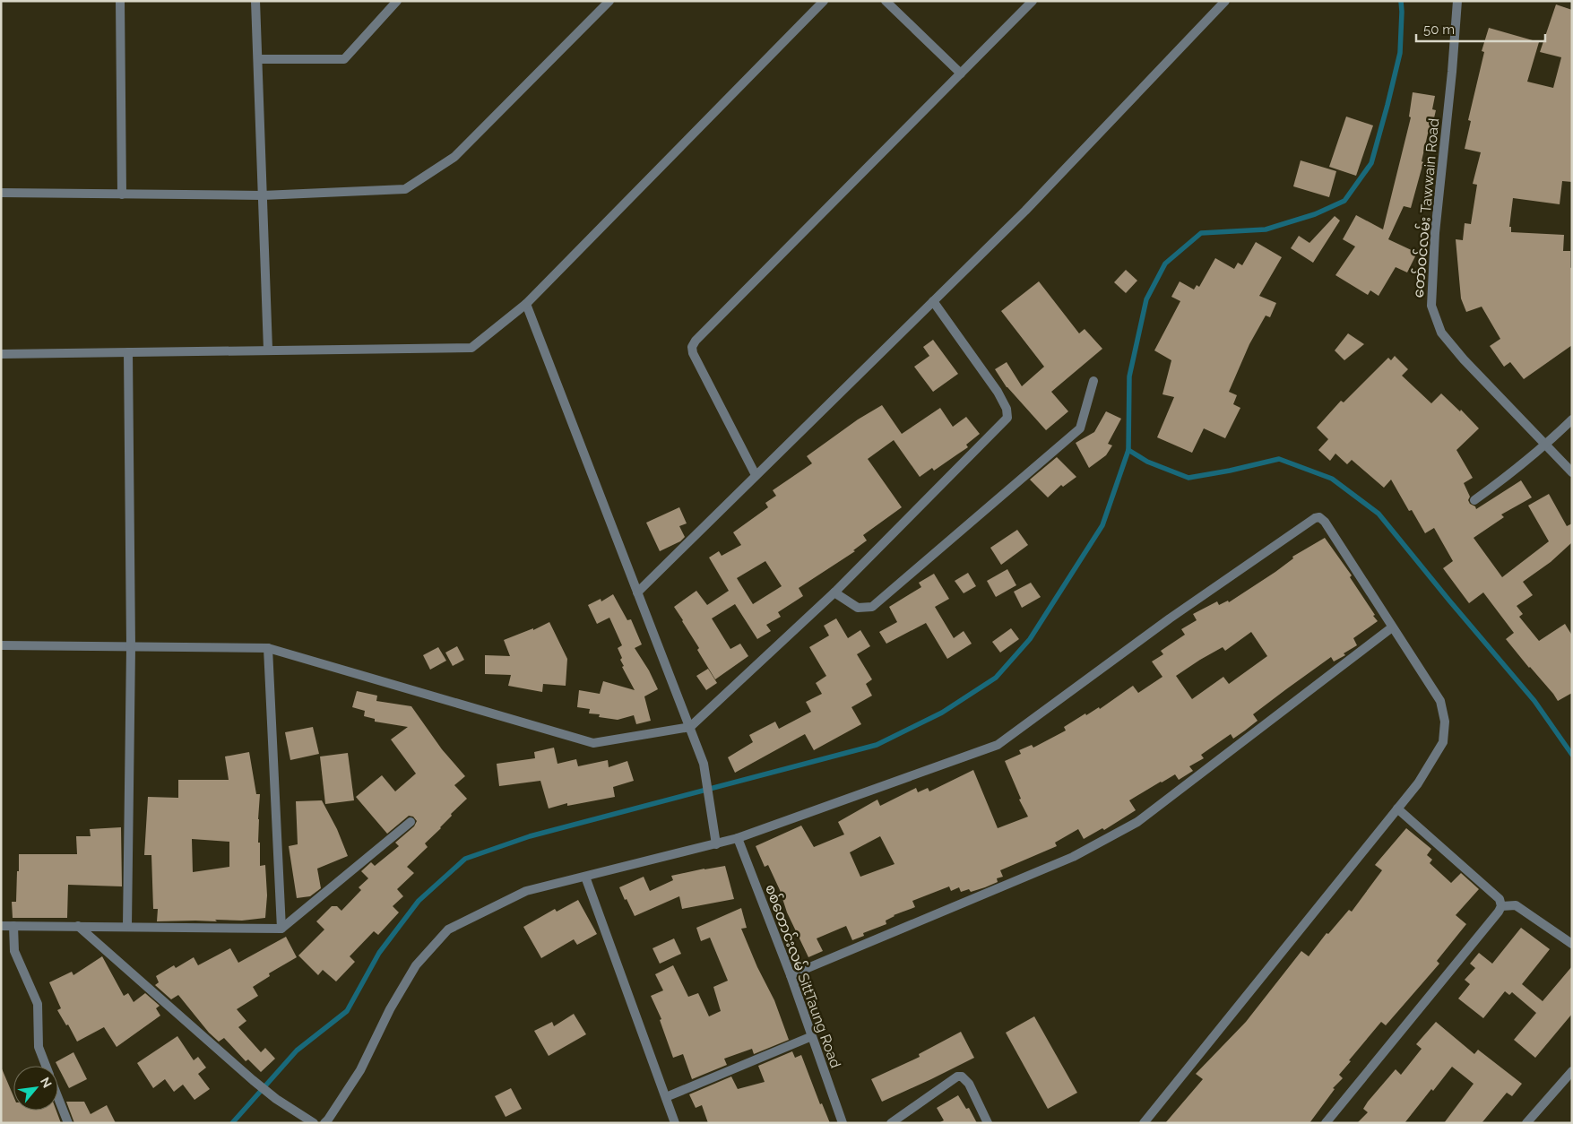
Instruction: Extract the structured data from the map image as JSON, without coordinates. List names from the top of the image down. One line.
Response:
{"streets":{"street":["တော်ဝင်လမ်း Tawwain Road","စစ်တောင်းလမ် SittTaung Road"]},"scale_bar":"50 m","north":"top right"}
